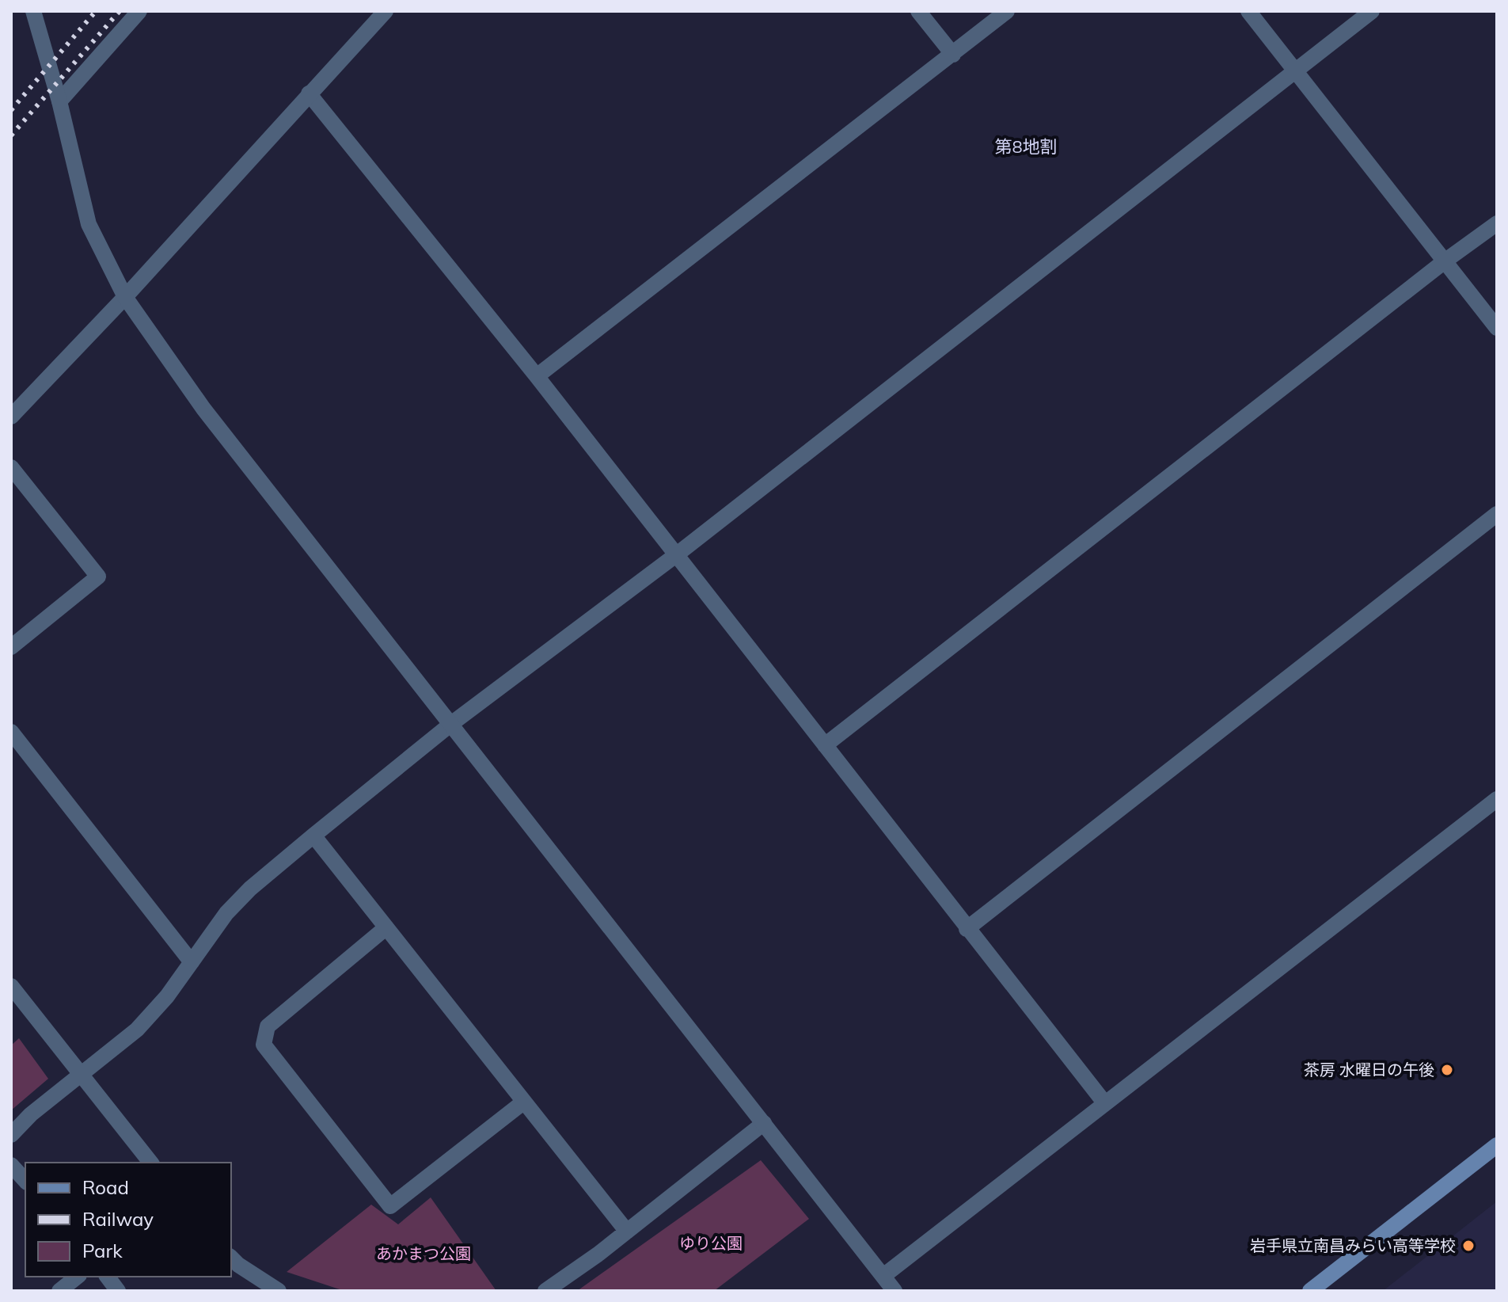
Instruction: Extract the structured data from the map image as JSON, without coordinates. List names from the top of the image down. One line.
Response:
{"districts":["第8地割"],"parks":["ゆり公園","あかまつ公園"],"places":["茶房 水曜日の午後","岩手県立南昌みらい高等学校"],"legend":["Road","Railway","Park"]}
